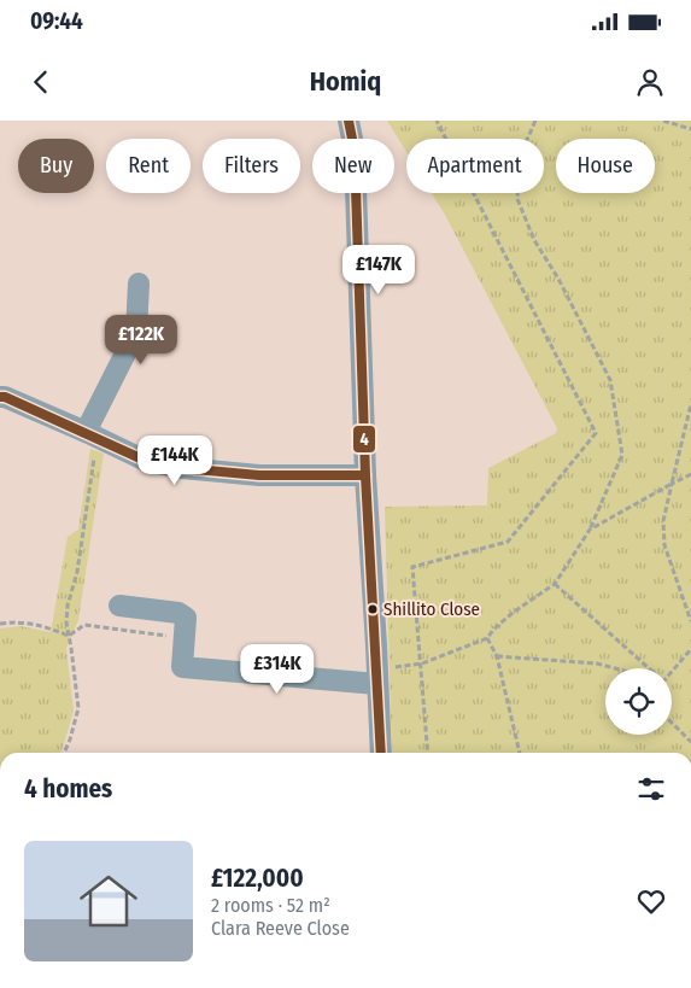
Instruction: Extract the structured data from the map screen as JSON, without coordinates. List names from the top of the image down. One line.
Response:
{"places":["Shillito Close"],"lines":["transit line 4"],"page":{"status":"09:44","header":"Homiq","chip":["Buy","Rent","Filters","New","Apartment","House"],"price":["£147K","£122K","£144K","£314K"],"heading":"4 homes","list":[{"name":"£122,000","note":"2 rooms · 52 m² · Clara Reeve Close"}]}}
